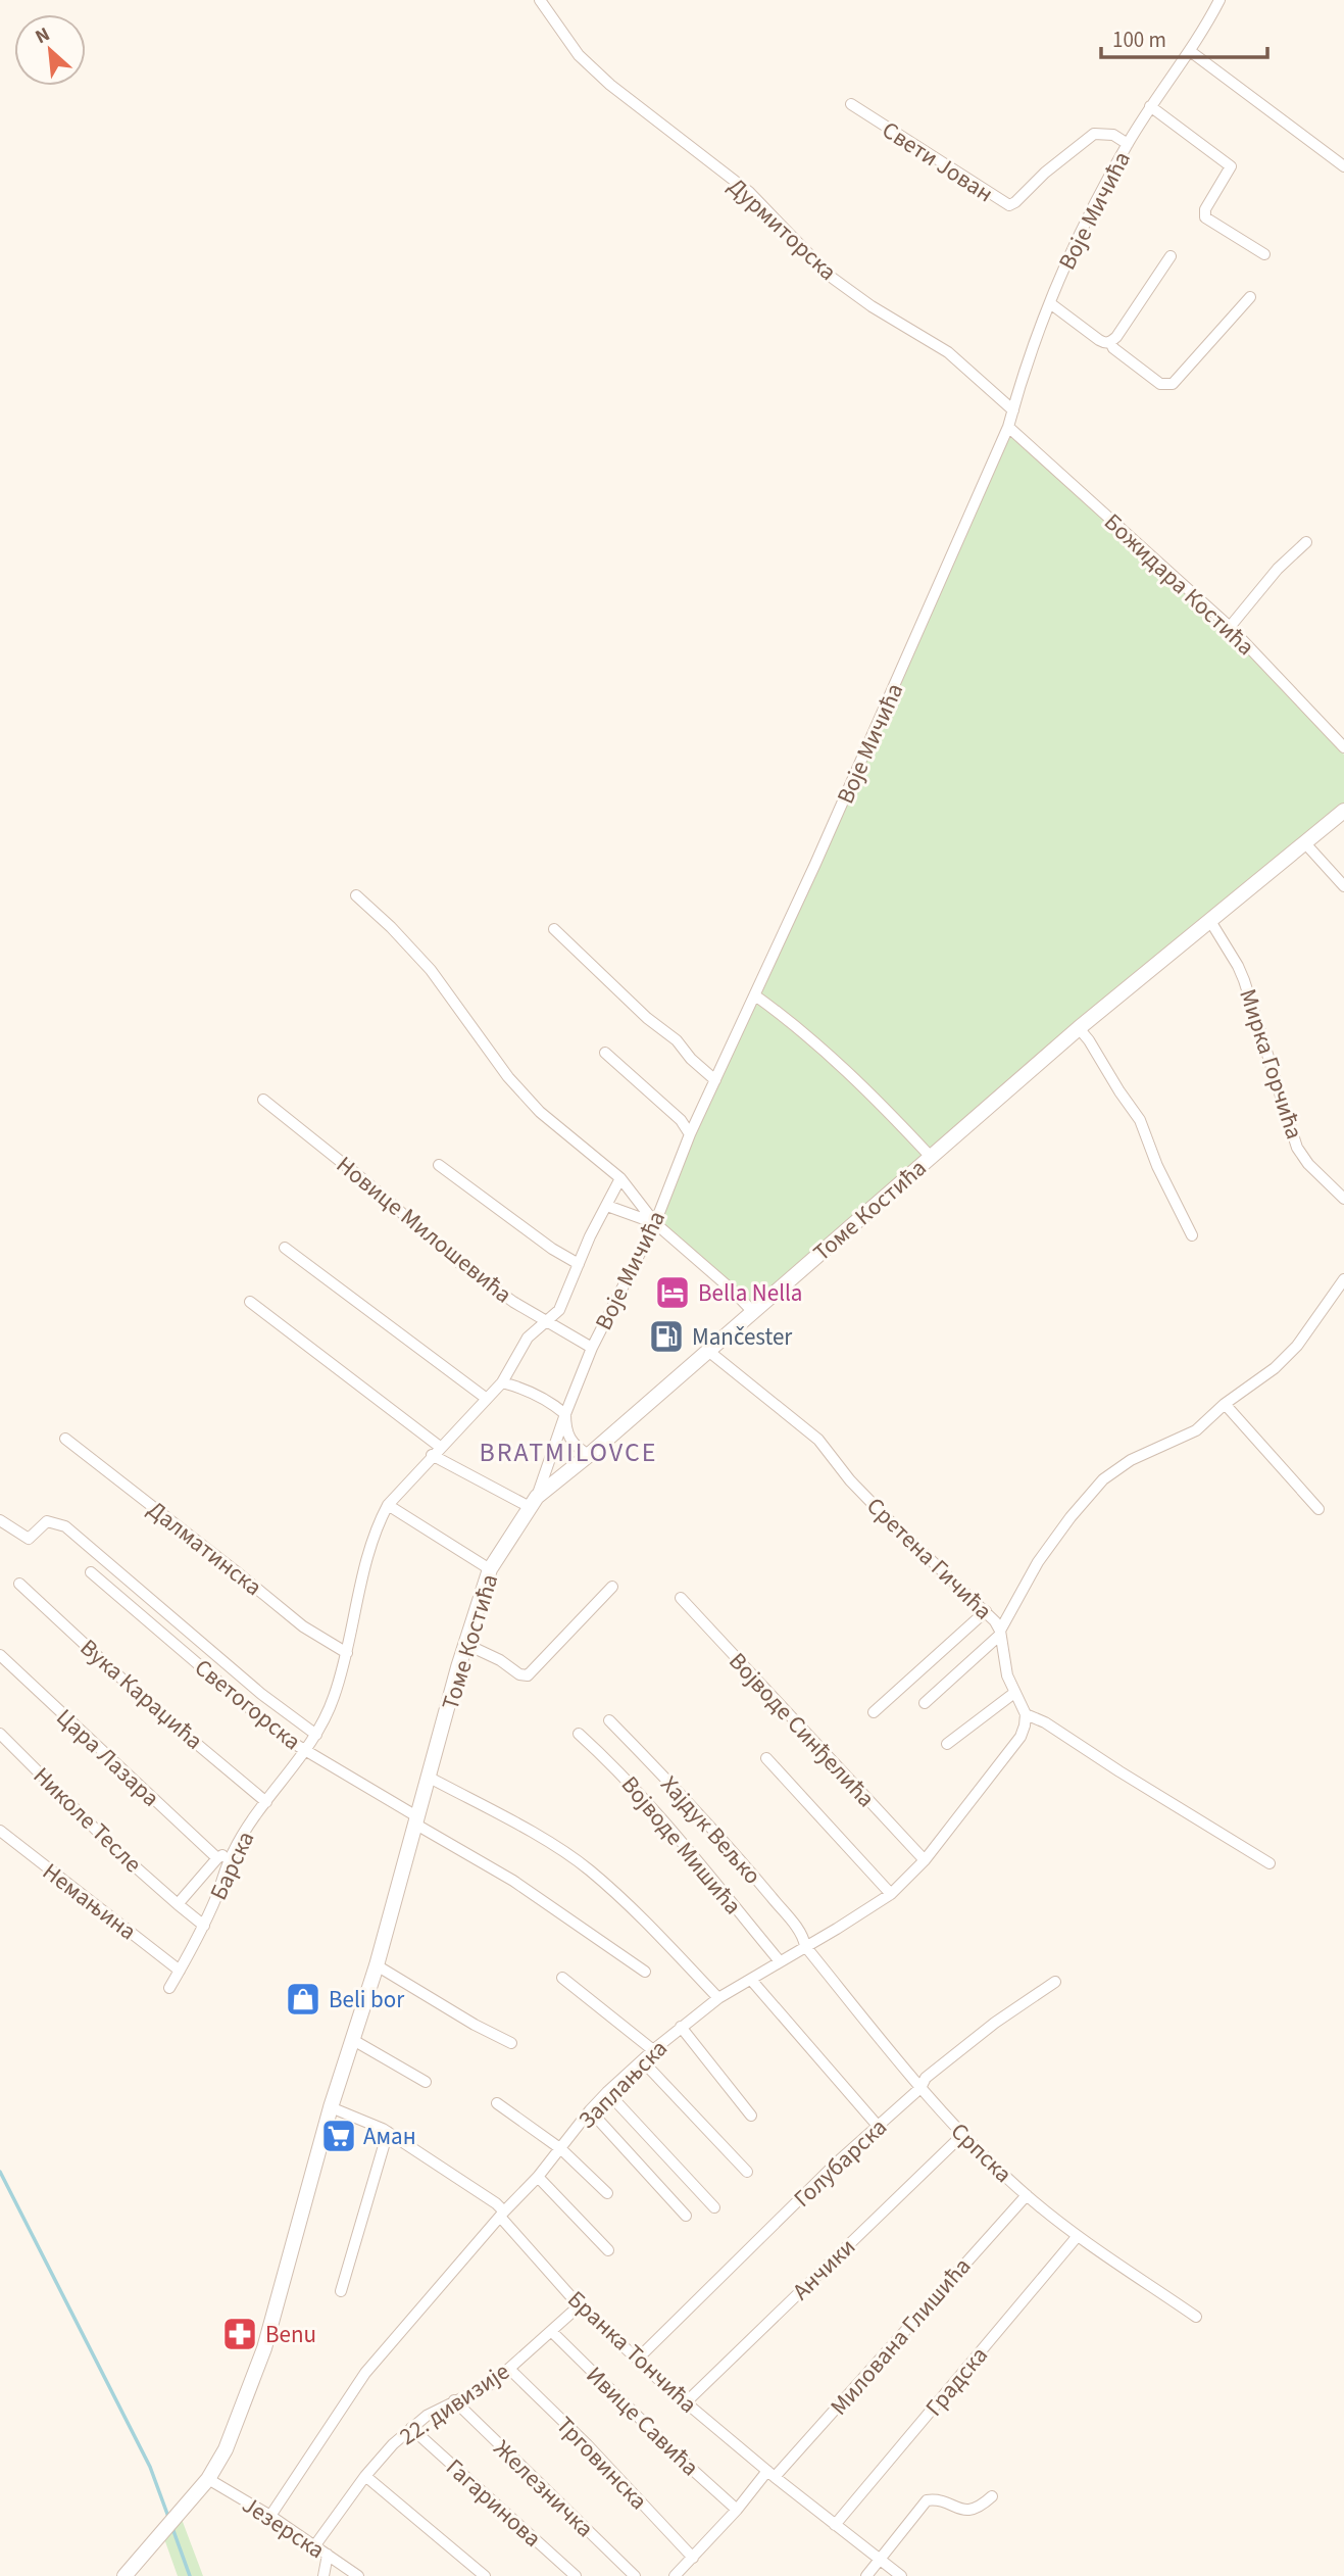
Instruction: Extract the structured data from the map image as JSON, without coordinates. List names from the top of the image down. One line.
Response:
{"streets":{"street":["Свети Јован","Воје Мичића","Дурмиторска","Божидара Костића","Мирка Горчића","Томе Костића","Новице Милошевића","Далматинска","Сретена Гичића","Вука Караџића","Светогорска","Војводе Синђелића","Цара Лазара","Николе Тесле","Хајдук Вељко","Војводе Мишића","Барска","Немањина","Заплањска","Српска","Голубарска","Анчики","Милована Глишића","Бранка Тончића","Градска","22. дивизије","Ивице Савића","Трговинска","Железничка","Гагаринова","Језерска"]},"crossings":[["Свети Јован","Воје Мичића"],["Воје Мичића","Дурмиторска"],["Воје Мичића","Божидара Костића"],["Воје Мичића","Томе Костића"],["Воје Мичића","Новице Милошевића"],["Воје Мичића","Далматинска"],["Воје Мичића","Светогорска"],["Воје Мичића","Барска"],["Мирка Горчића","Томе Костића"],["Томе Костића","Сретена Гичића"],["Томе Костића","Светогорска"],["Томе Костића","Бранка Тончића"],["Томе Костића","Језерска"],["Сретена Гичића","Заплањска"],["Вука Караџића","Барска"],["Светогорска","Барска"],["Војводе Синђелића","Заплањска"],["Николе Тесле","Барска"],["Хајдук Вељко","Заплањска"],["Хајдук Вељко","Српска"],["Војводе Мишића","Заплањска"],["Барска","Немањина"],["Заплањска","Српска"],["Заплањска","Бранка Тончића"],["Заплањска","Језерска"],["Српска","Голубарска"],["Српска","Анчики"],["Српска","Милована Глишића"],["Српска","Градска"],["Голубарска","Бранка Тончића"],["Анчики","Бранка Тончића"],["Милована Глишића","Бранка Тончића"],["Милована Глишића","Ивице Савића"],["Милована Глишића","Трговинска"],["Бранка Тончића","Градска"],["Бранка Тончића","22. дивизије"],["22. дивизије","Ивице Савића"],["22. дивизије","Трговинска"],["22. дивизије","Железничка"],["22. дивизије","Гагаринова"],["22. дивизије","Језерска"]],"districts":["BRATMILOVCE"],"places":{"hotel":["Bella Nella"],"fuel station":["Mančester"],"shop":["Beli bor"],"supermarket":["Аман"],"pharmacy":["Benu"]},"scale_bar":"100 m","north":"top left"}
